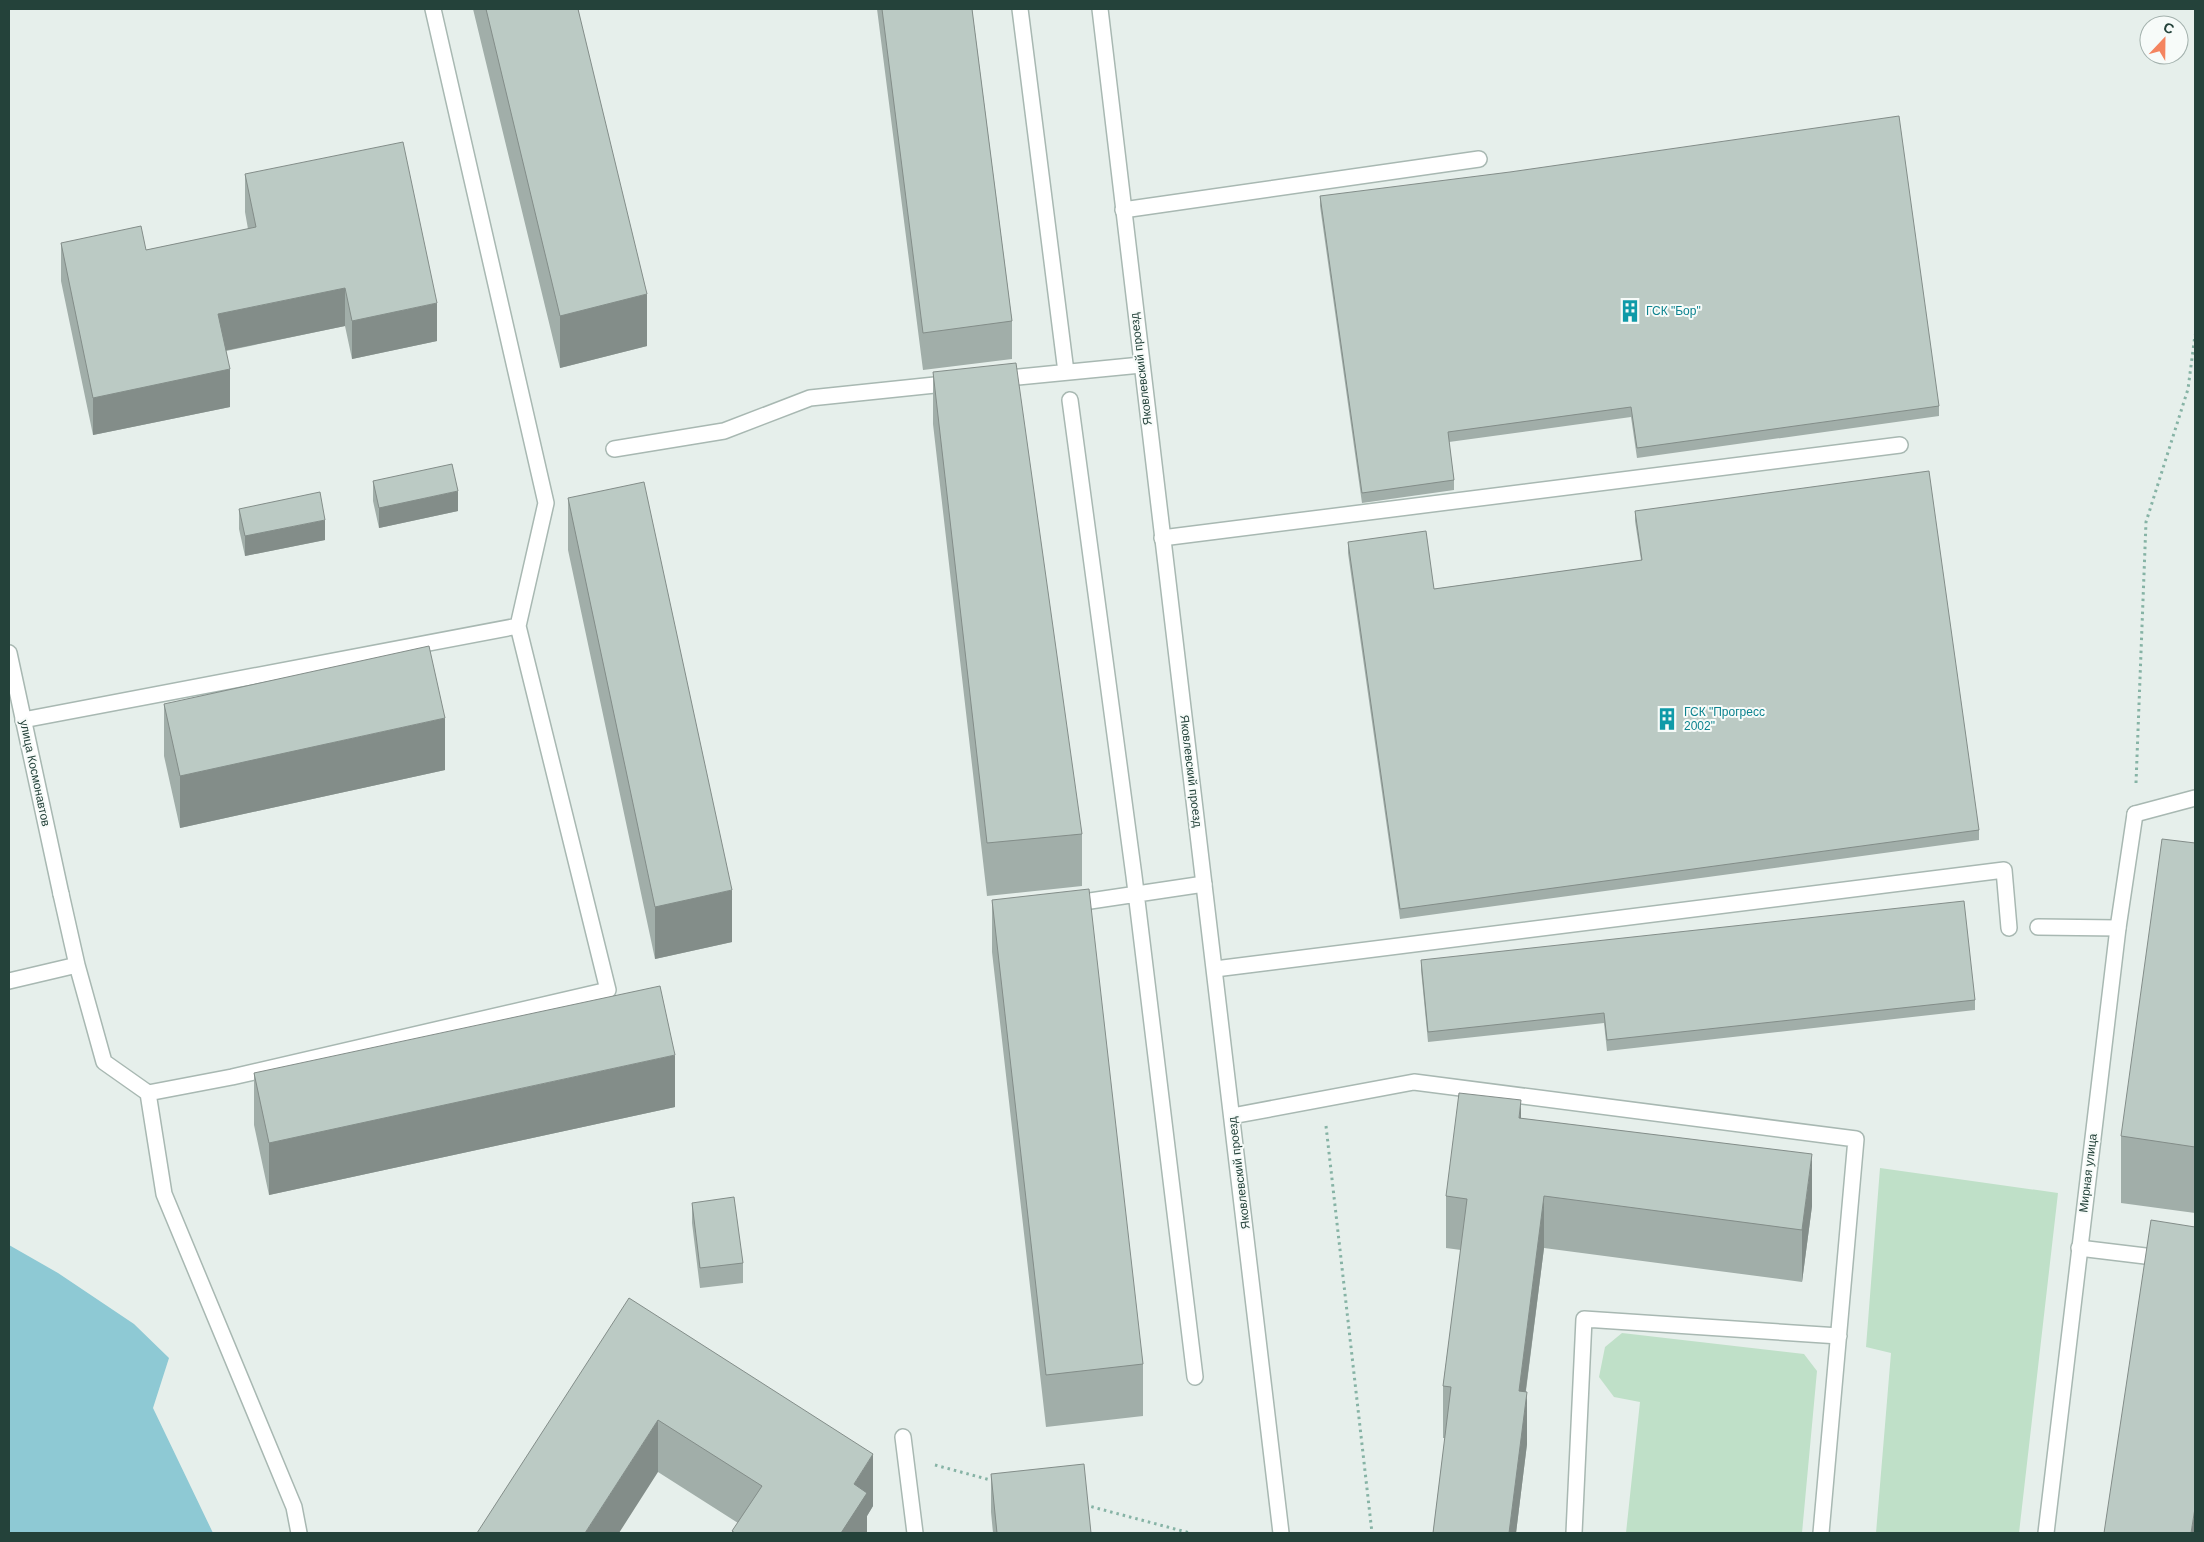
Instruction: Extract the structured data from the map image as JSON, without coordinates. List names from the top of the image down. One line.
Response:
{"streets":{"street":["Яковлевский проезд","улица Космонавтов","Мирная улица"]},"places":{"building":["ГСК \"Бор\"","ГСК \"Прогресс 2002\""]},"north":"top"}
